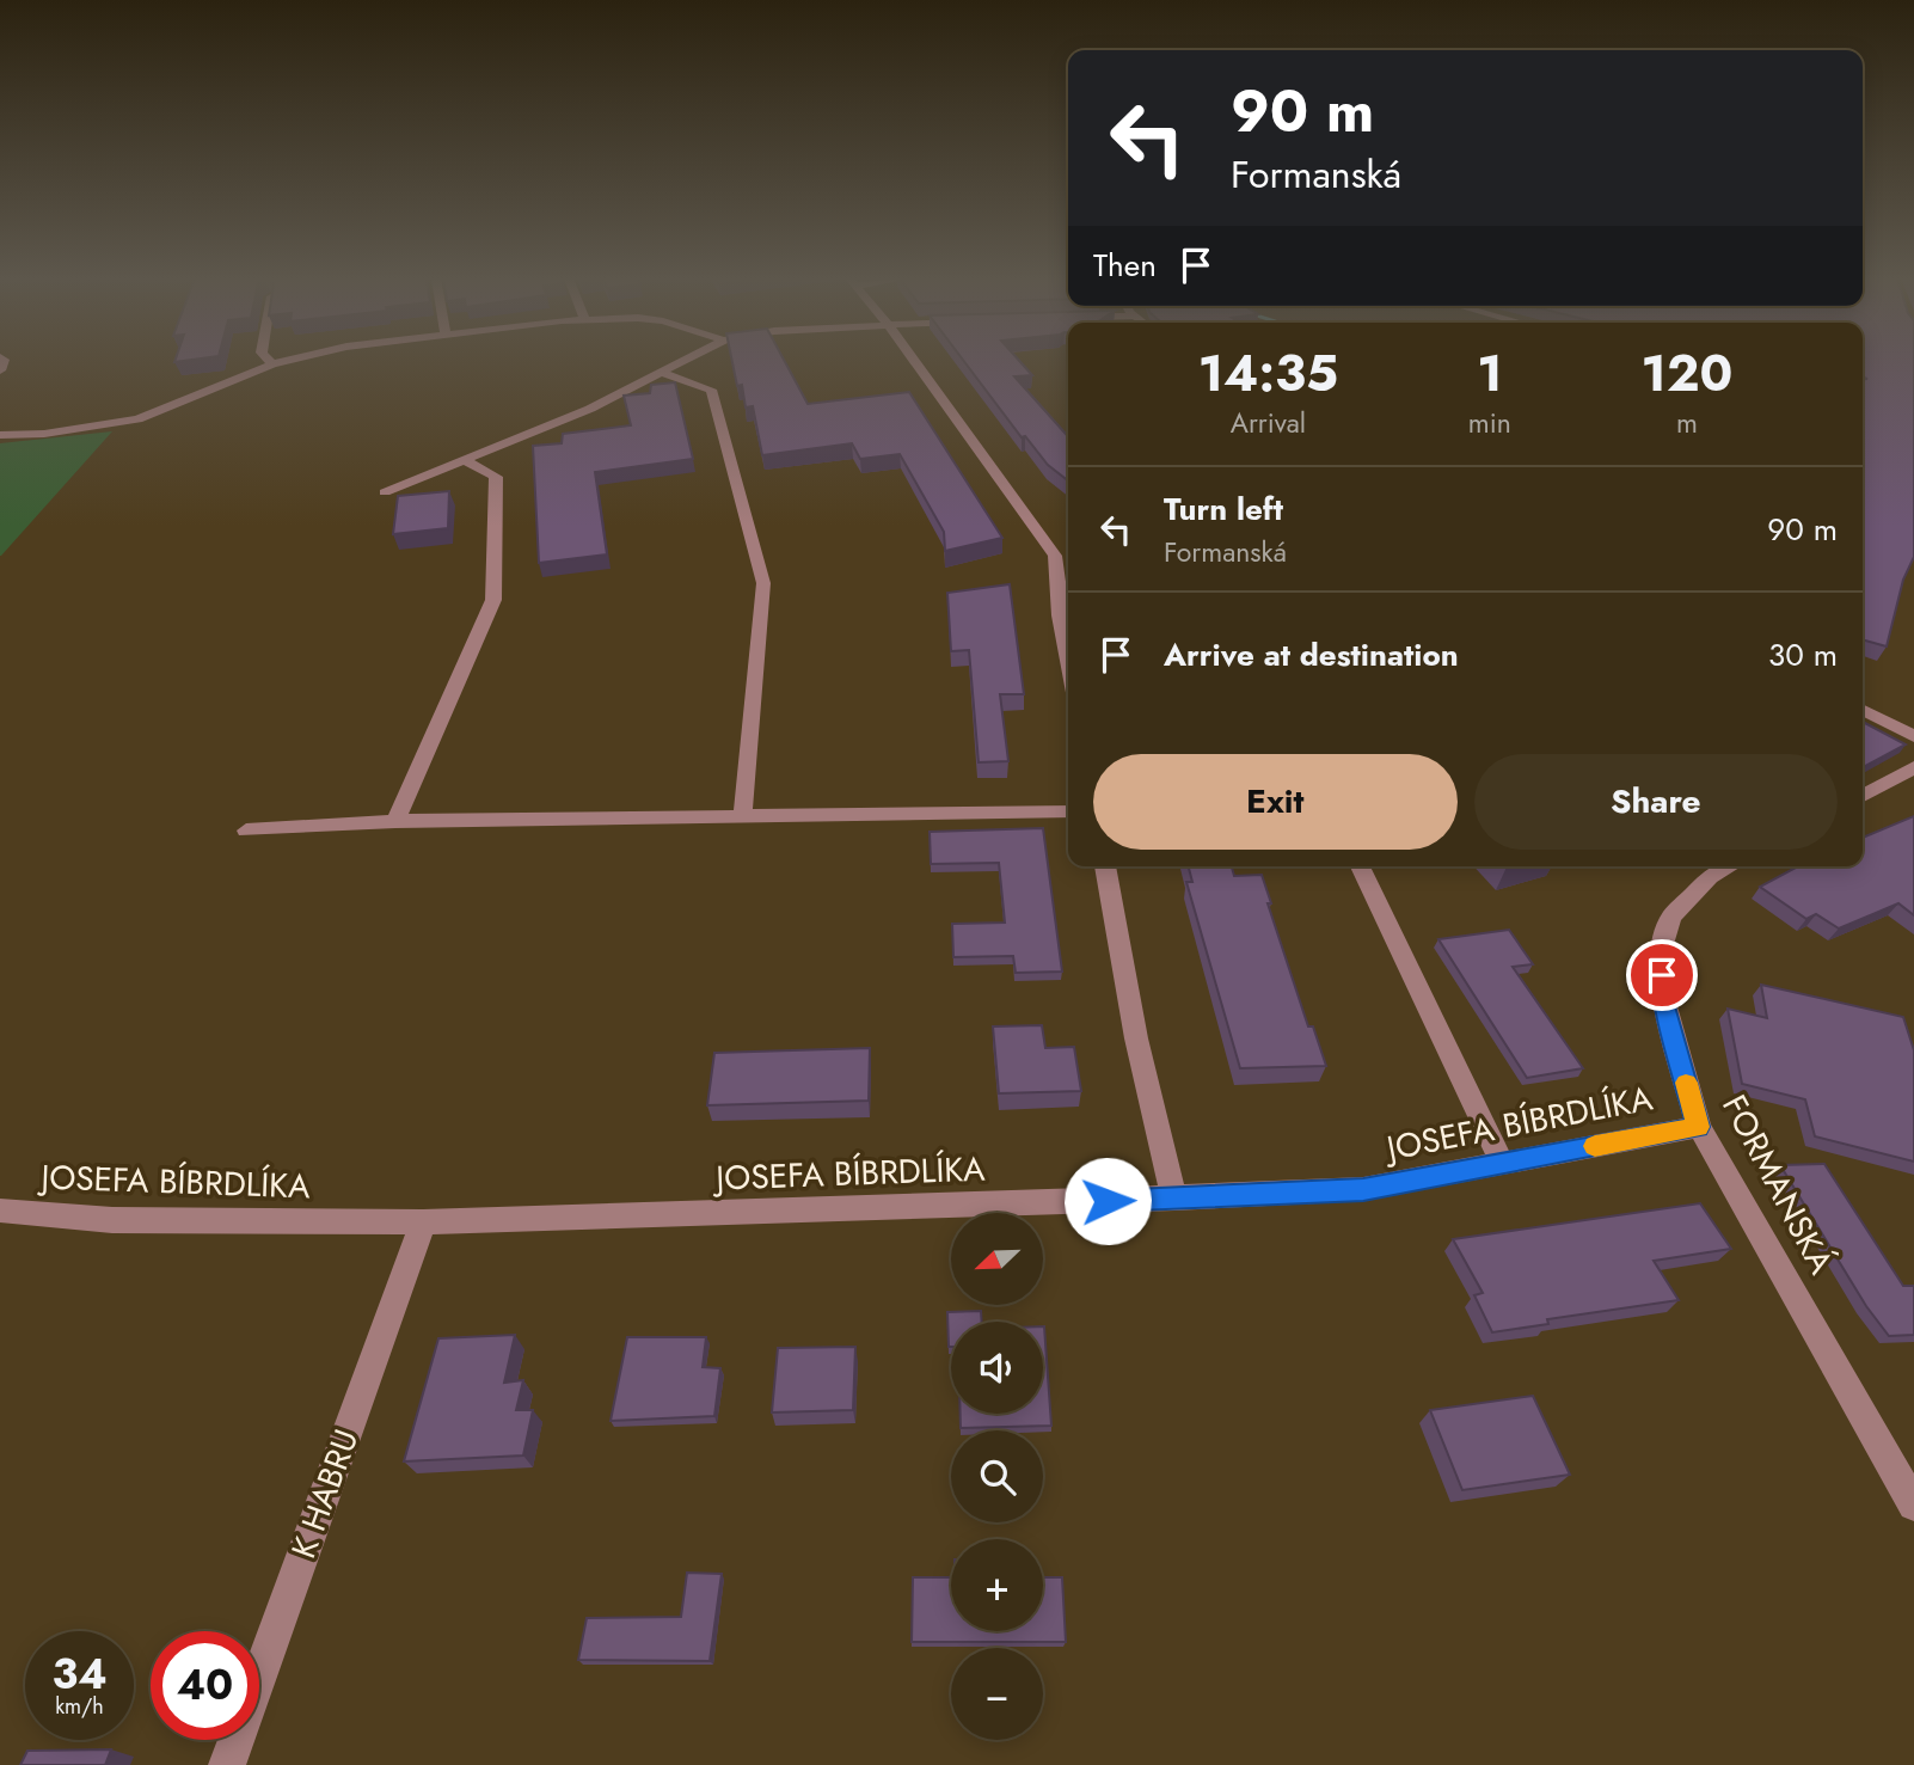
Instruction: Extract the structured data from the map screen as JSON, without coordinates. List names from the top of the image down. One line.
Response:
{"streets":{"street":["JOSEFA BÍBRDLÍKA","FORMANSKÁ","K HABRU"]},"crossings":[["JOSEFA BÍBRDLÍKA","FORMANSKÁ"],["JOSEFA BÍBRDLÍKA","K HABRU"]],"north":"bottom left","page":{"turn":["90 m","Formanská"],"then":"Then","eta":["14:35","Arrival","1","min","120","m"],"list":[{"name":"Turn left","note":"Formanská","value":"90 m"},{"name":"Arrive at destination","value":"30 m"}],"buttons":["Exit","Share"],"map_buttons":["+","−"],"speed":"34 km/h","limit":"40"}}
